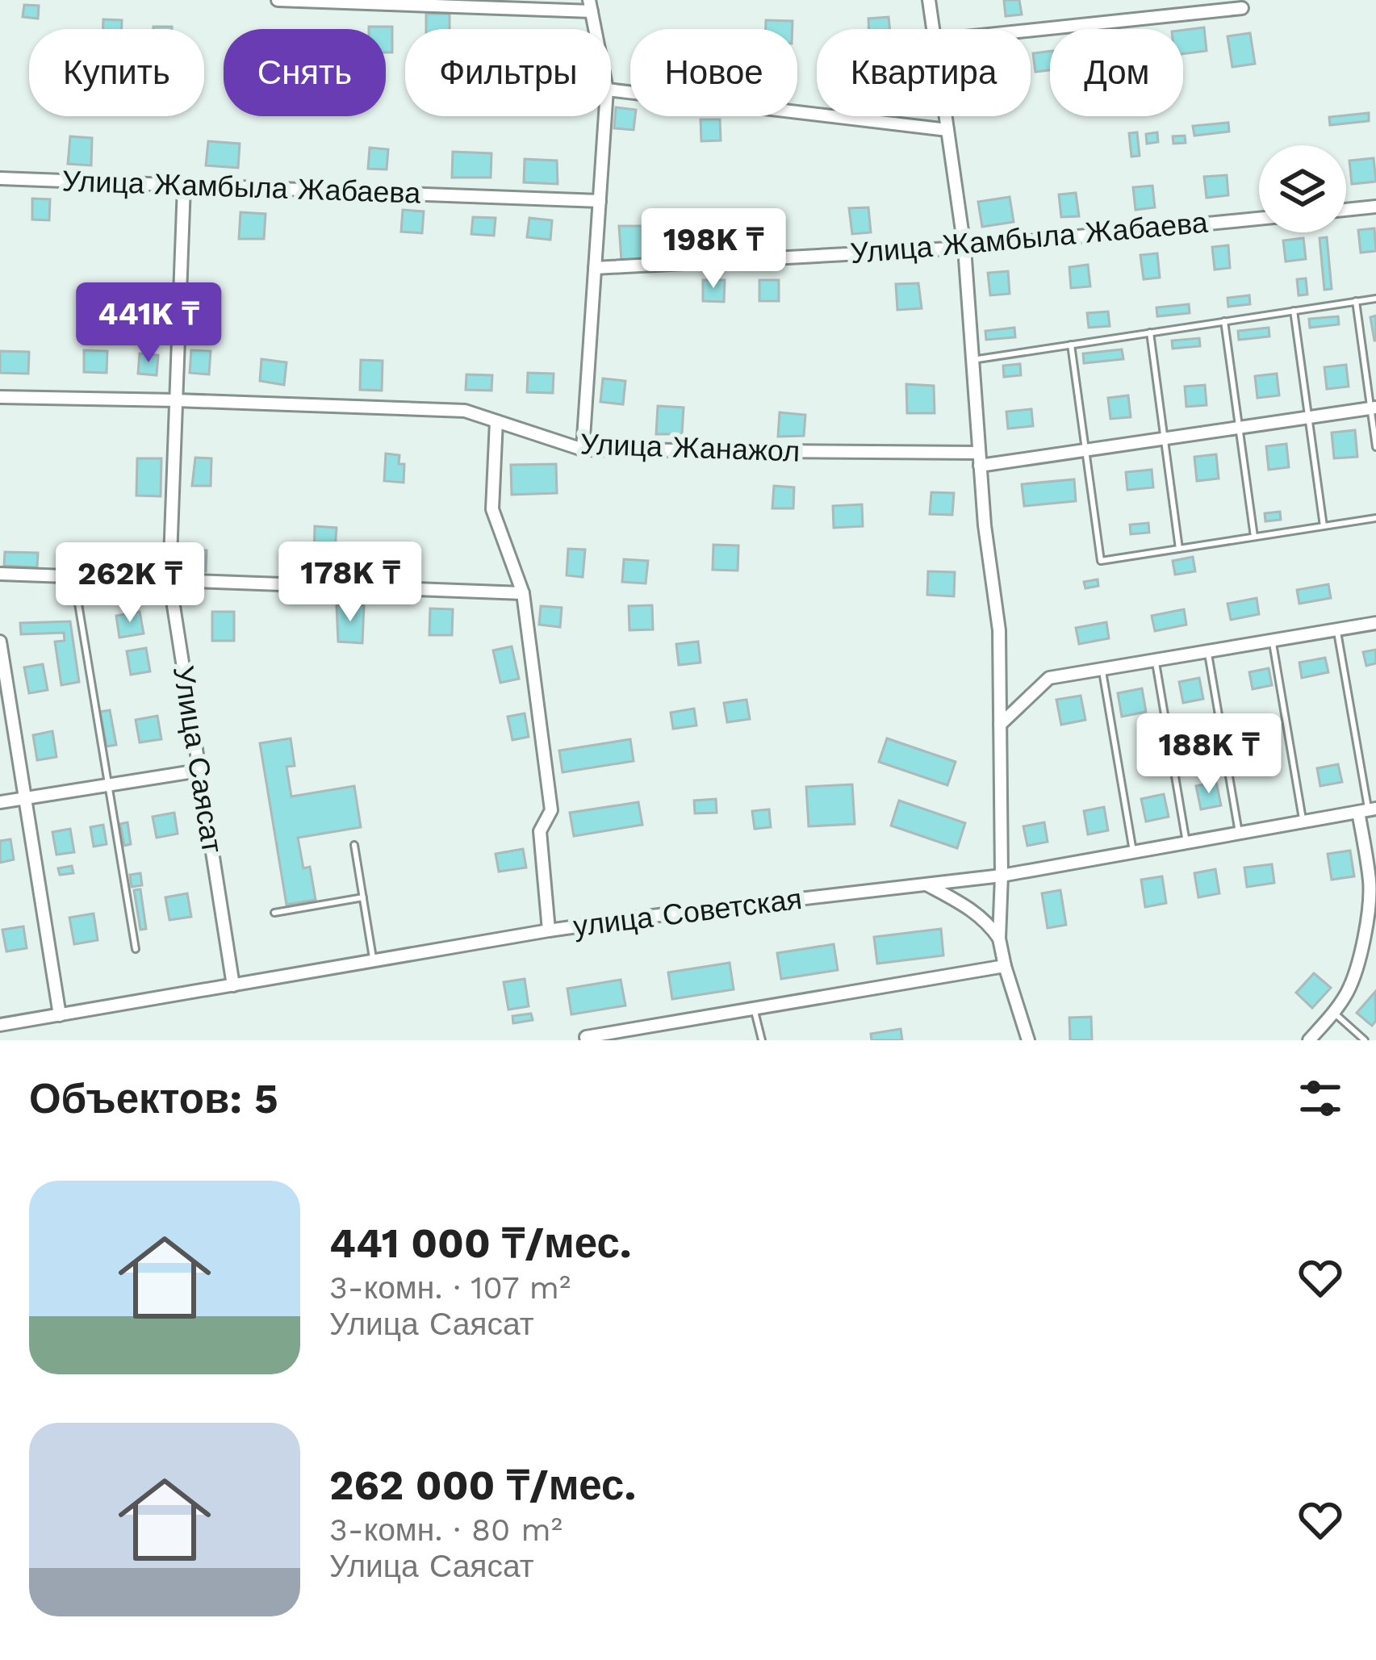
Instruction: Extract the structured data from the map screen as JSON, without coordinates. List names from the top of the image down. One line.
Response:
{"streets":{"street":["Улица Жамбыла Жабаева","Улица Жанажол","Улица Саясат","улица Советская"]},"crossings":[["Улица Жамбыла Жабаева","Улица Саясат"],["Улица Жанажол","Улица Саясат"],["Улица Саясат","улица Советская"]],"page":{"chip":["Купить","Снять","Фильтры","Новое","Квартира","Дом"],"price":["198K ₸","441K ₸","178K ₸","262K ₸","188K ₸"],"heading":"Объектов: 5","list":[{"name":"441 000 ₸/мес.","note":"3-комн. · 107 m² · Улица Саясат"},{"name":"262 000 ₸/мес.","note":"3-комн. · 80 m² · Улица Саясат"}]}}
